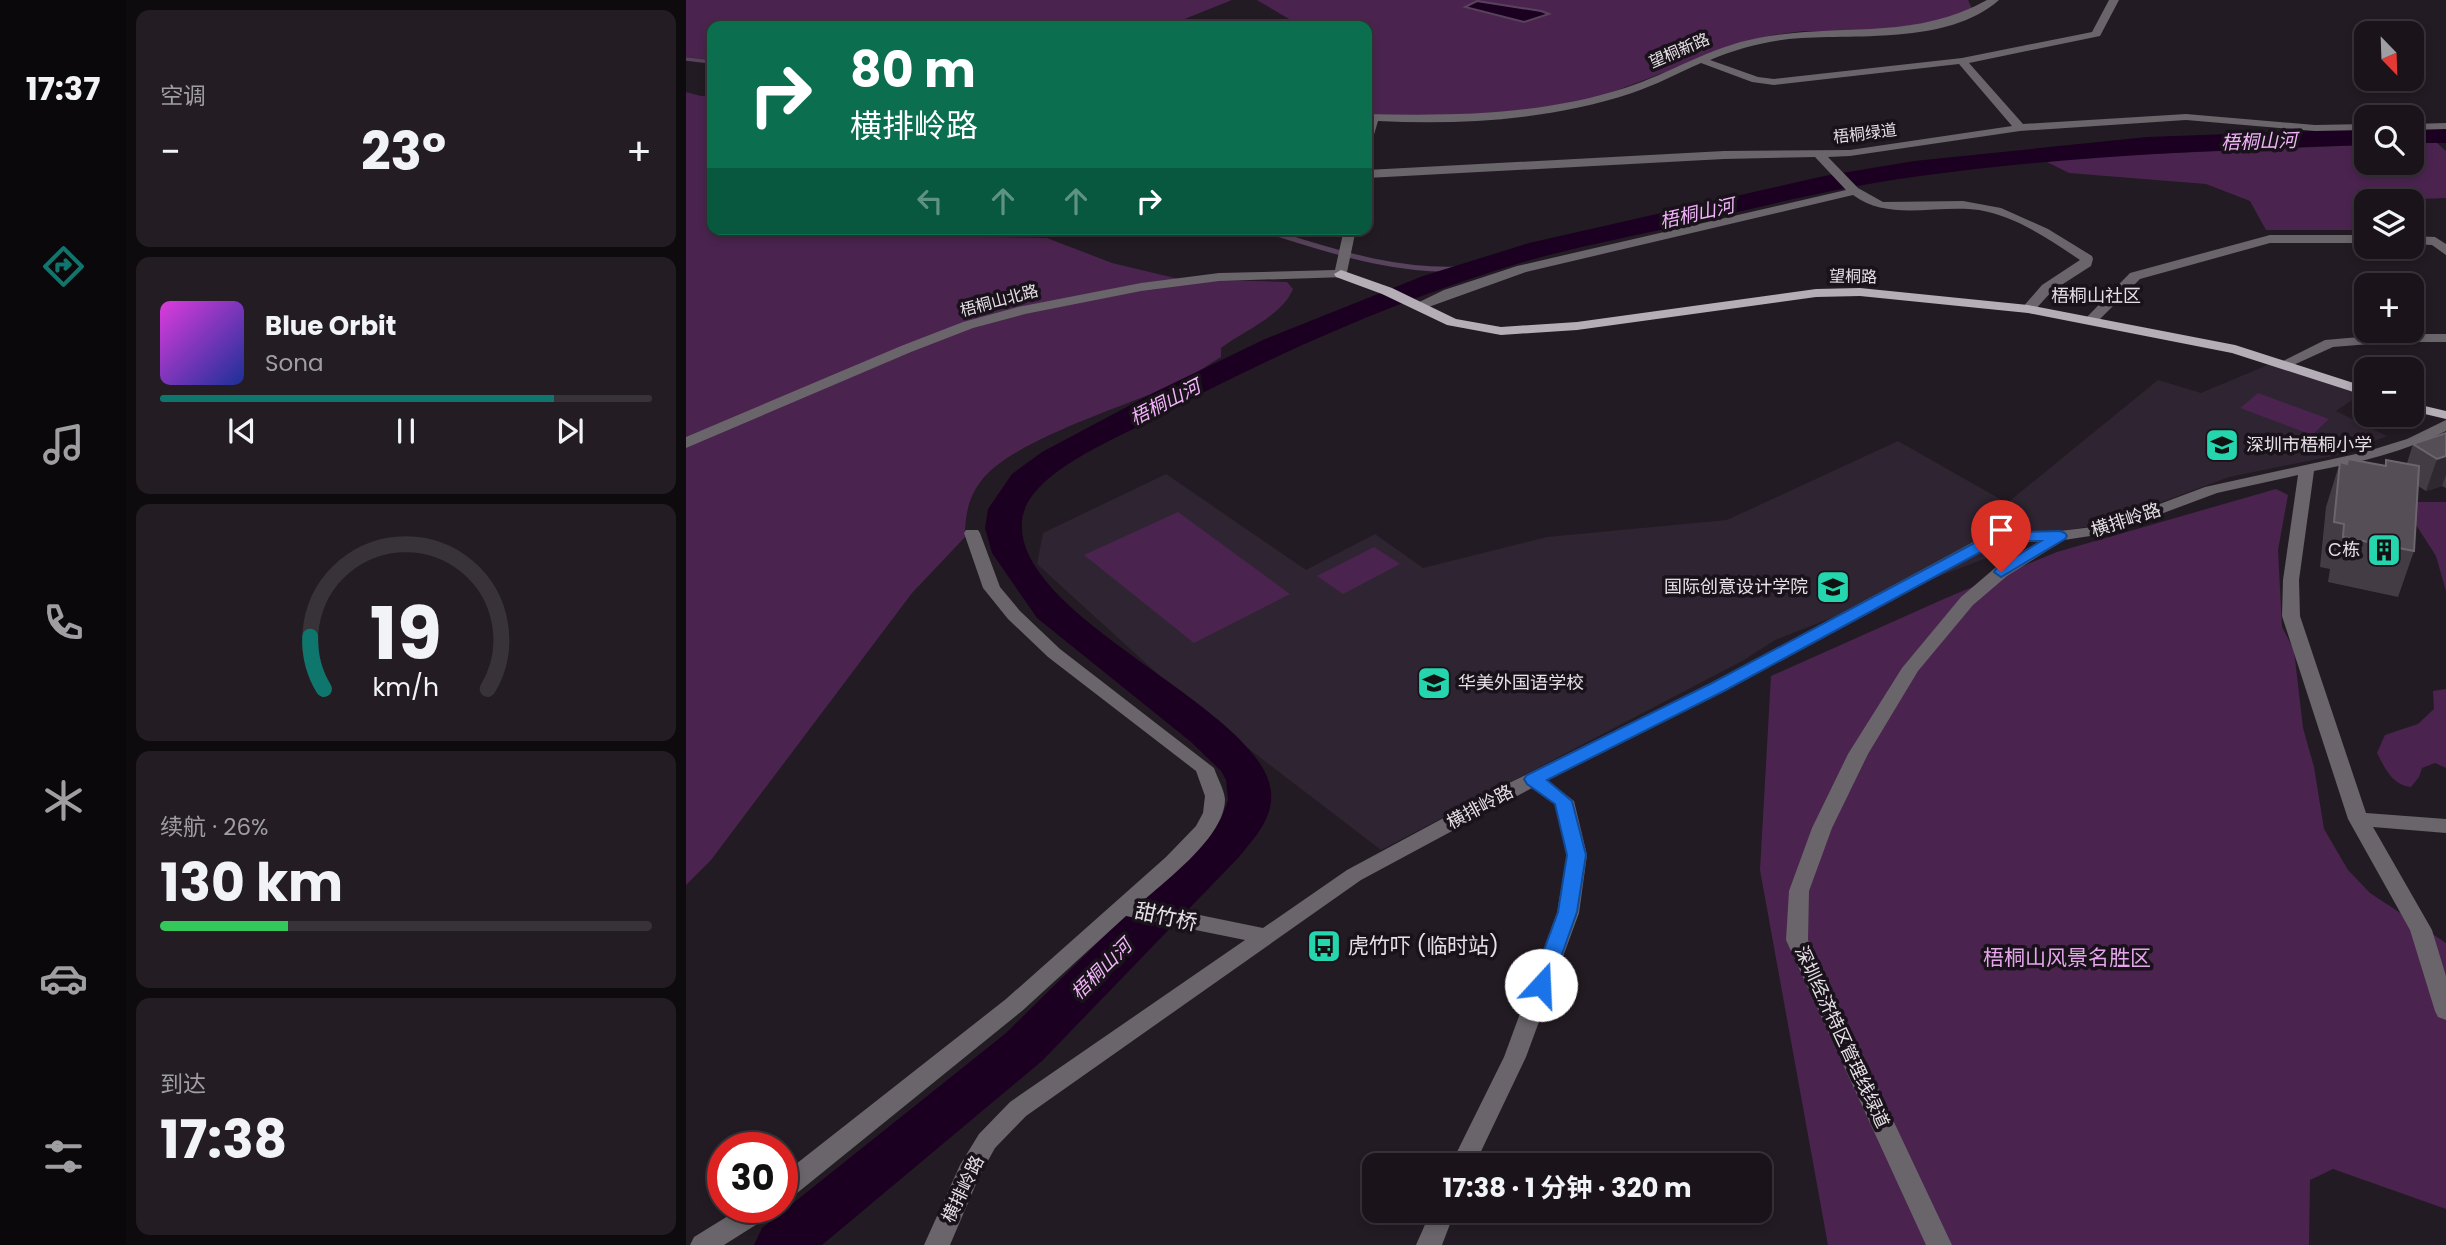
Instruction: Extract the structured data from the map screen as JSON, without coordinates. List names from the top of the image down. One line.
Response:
{"streets":{"main road":["望桐路"],"street":["望桐新路","梧桐绿道","梧桐山北路","横排岭路","甜竹桥","深圳经济特区管理线绿道"]},"crossings":[["望桐路","梧桐山北路"],["横排岭路","甜竹桥"],["横排岭路","深圳经济特区管理线绿道"]],"districts":["梧桐山社区"],"water":["梧桐山河"],"parks":["梧桐山风景名胜区"],"places":{"school or university":["深圳市梧桐小学","国际创意设计学院","华美外国语学校"],"building":["C栋"],"bus stop":["虎竹吓 (临时站)"]},"north":"bottom right","page":{"tabs":"17:37","tile":["空调",["续航 · 26%","130 km"],["到达","17:38"]],"map_buttons":["+","−"],"turn":["80 m","横排岭路"],"heat":["−","23°","+"],"song":["Blue Orbit","Sona"],"limit":"30","trip":"17:38 · 1 分钟 · 320 m","gauge":["19","km/h"]}}
